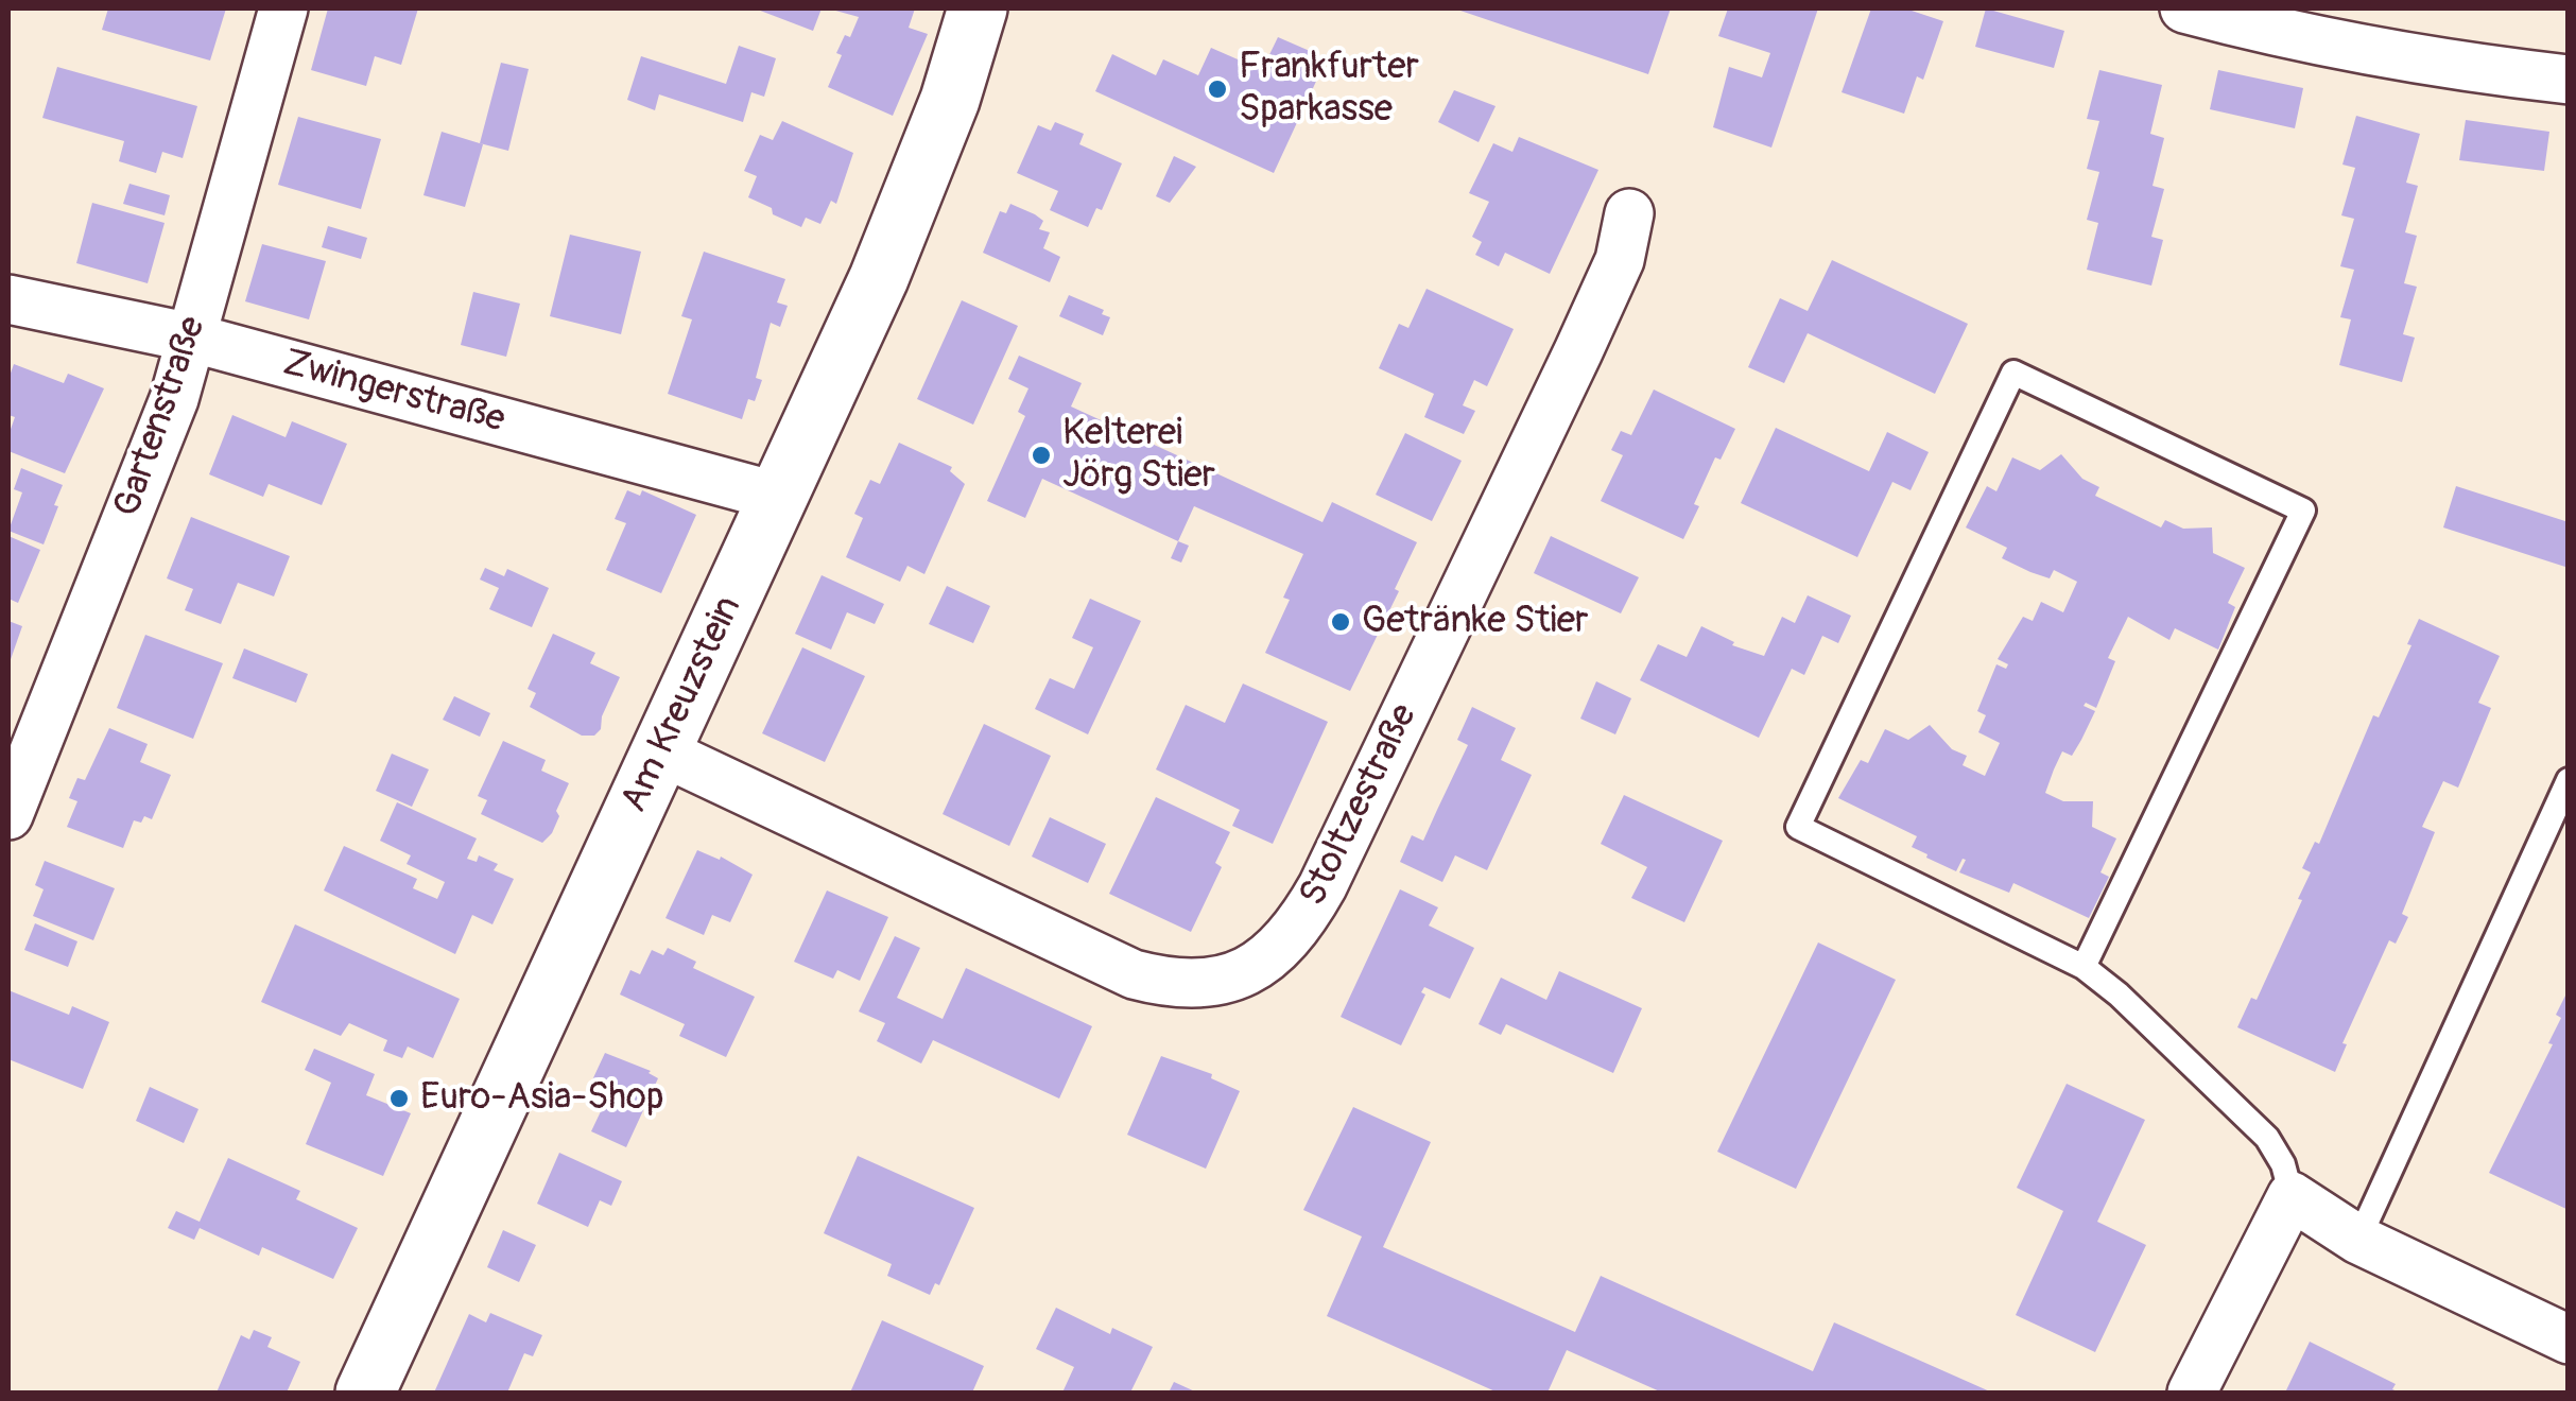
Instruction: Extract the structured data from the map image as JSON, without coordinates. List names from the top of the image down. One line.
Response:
{"streets":{"street":["Zwingerstraße","Gartenstraße","Am Kreuzstein","Stoltzestraße"]},"crossings":[["Zwingerstraße","Gartenstraße"],["Zwingerstraße","Am Kreuzstein"],["Am Kreuzstein","Stoltzestraße"]],"places":["Frankfurter Sparkasse","Kelterei Jörg Stier","Getränke Stier","Euro-Asia-Shop"]}
